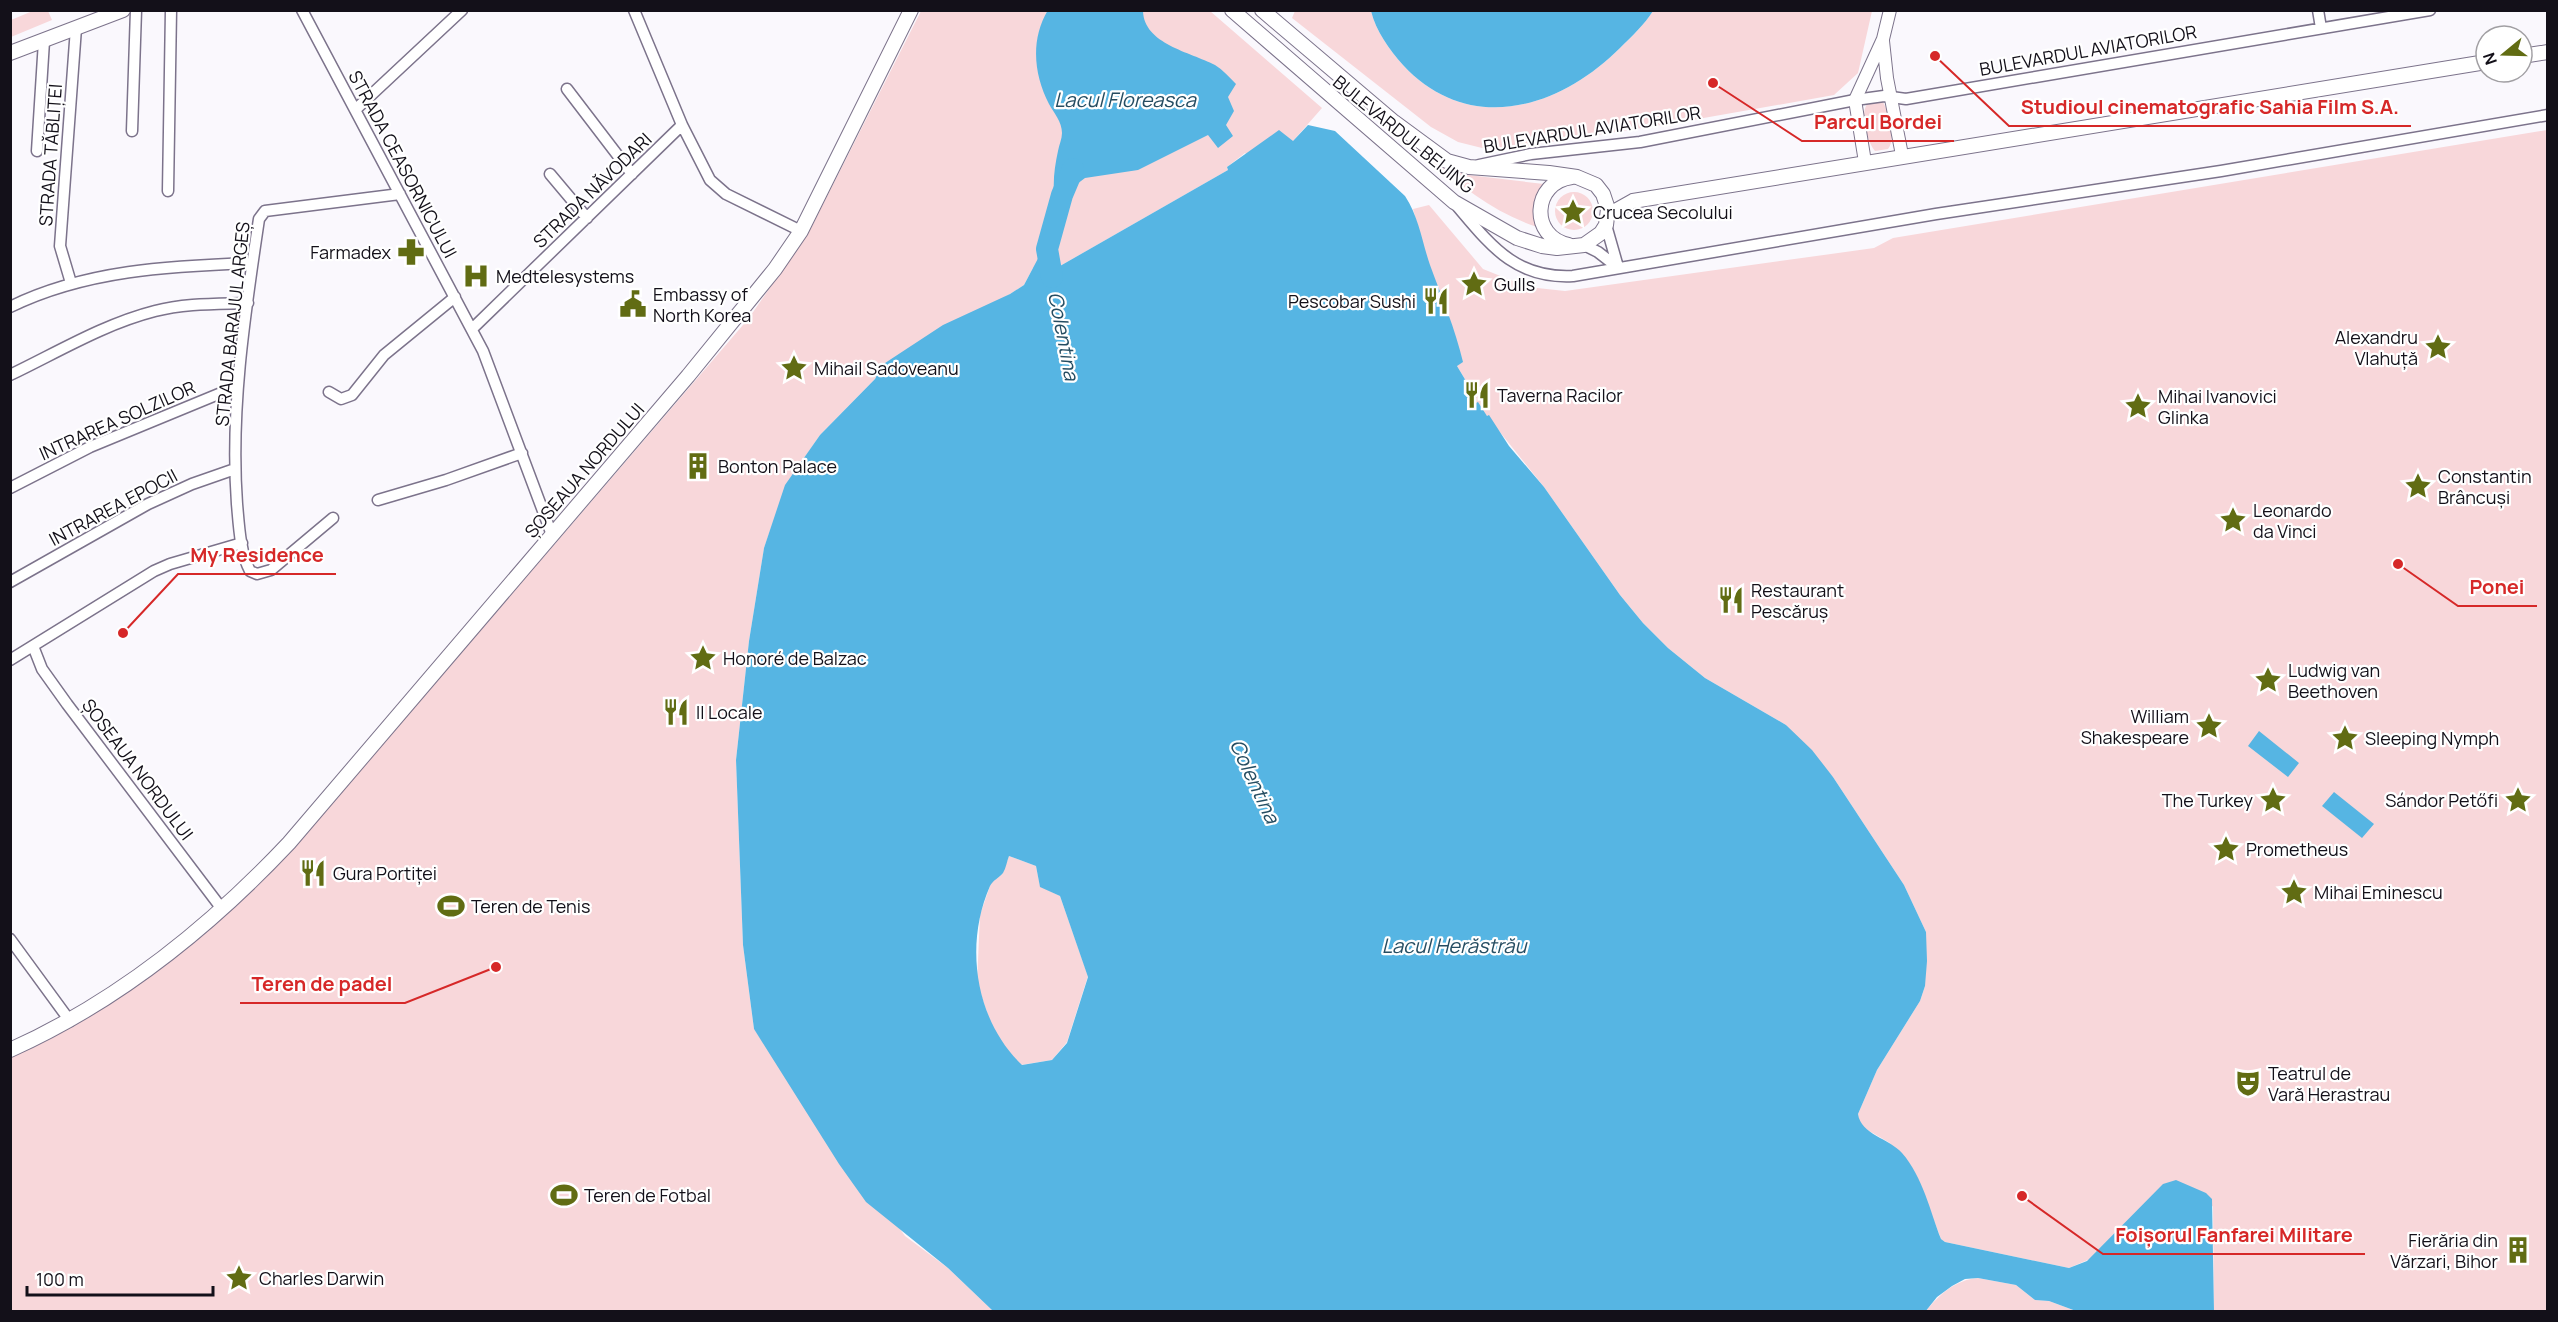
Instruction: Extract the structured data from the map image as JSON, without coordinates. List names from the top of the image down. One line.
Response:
{"streets":{"main road":["BULEVARDUL BEIJING","ȘOSEAUA NORDULUI"],"street":["BULEVARDUL AVIATORILOR","STRADA TĂBLIȚEI","STRADA CEASORNICULUI","STRADA NĂVODARI","STRADA BARAJUL ARGEȘ","INTRAREA SOLZILOR","INTRAREA EPOCII"]},"crossings":[["BULEVARDUL AVIATORILOR","BULEVARDUL BEIJING"],["STRADA CEASORNICULUI","STRADA NĂVODARI"],["STRADA CEASORNICULUI","STRADA BARAJUL ARGEȘ"],["STRADA CEASORNICULUI","ȘOSEAUA NORDULUI"],["STRADA BARAJUL ARGEȘ","INTRAREA SOLZILOR"],["STRADA BARAJUL ARGEȘ","INTRAREA EPOCII"]],"water":["Lacul Floreasca","Colentina","Lacul Herăstrău"],"places":{"other":["Studioul cinematografic Sahia Film S.A.","Parcul Bordei","Ponei","My Residence","Teren de padel","Foișorul Fanfarei Militare"],"place":["Crucea Secolului","Gulls","Alexandru Vlahuță","Mihail Sadoveanu","Mihai Ivanovici Glinka","Constantin Brâncuși","Leonardo da Vinci","Honoré de Balzac","Ludwig van Beethoven","William Shakespeare","Sleeping Nymph","The Turkey","Sándor Petőfi","Prometheus","Mihai Eminescu","Charles Darwin"],"pharmacy":["Farmadex"],"hospital":["Medtelesystems"],"restaurant":["Pescobar Sushi","Taverna Racilor","Restaurant Pescăruș","Il Locale","Gura Portiței"],"public building":["Embassy of North Korea"],"building":["Bonton Palace","Fierăria din Vărzari, Bihor"],"sports":["Teren de Tenis","Teren de Fotbal"],"theatre":["Teatrul de Vară Herastrau"]},"scale_bar":"100 m","north":"left"}
